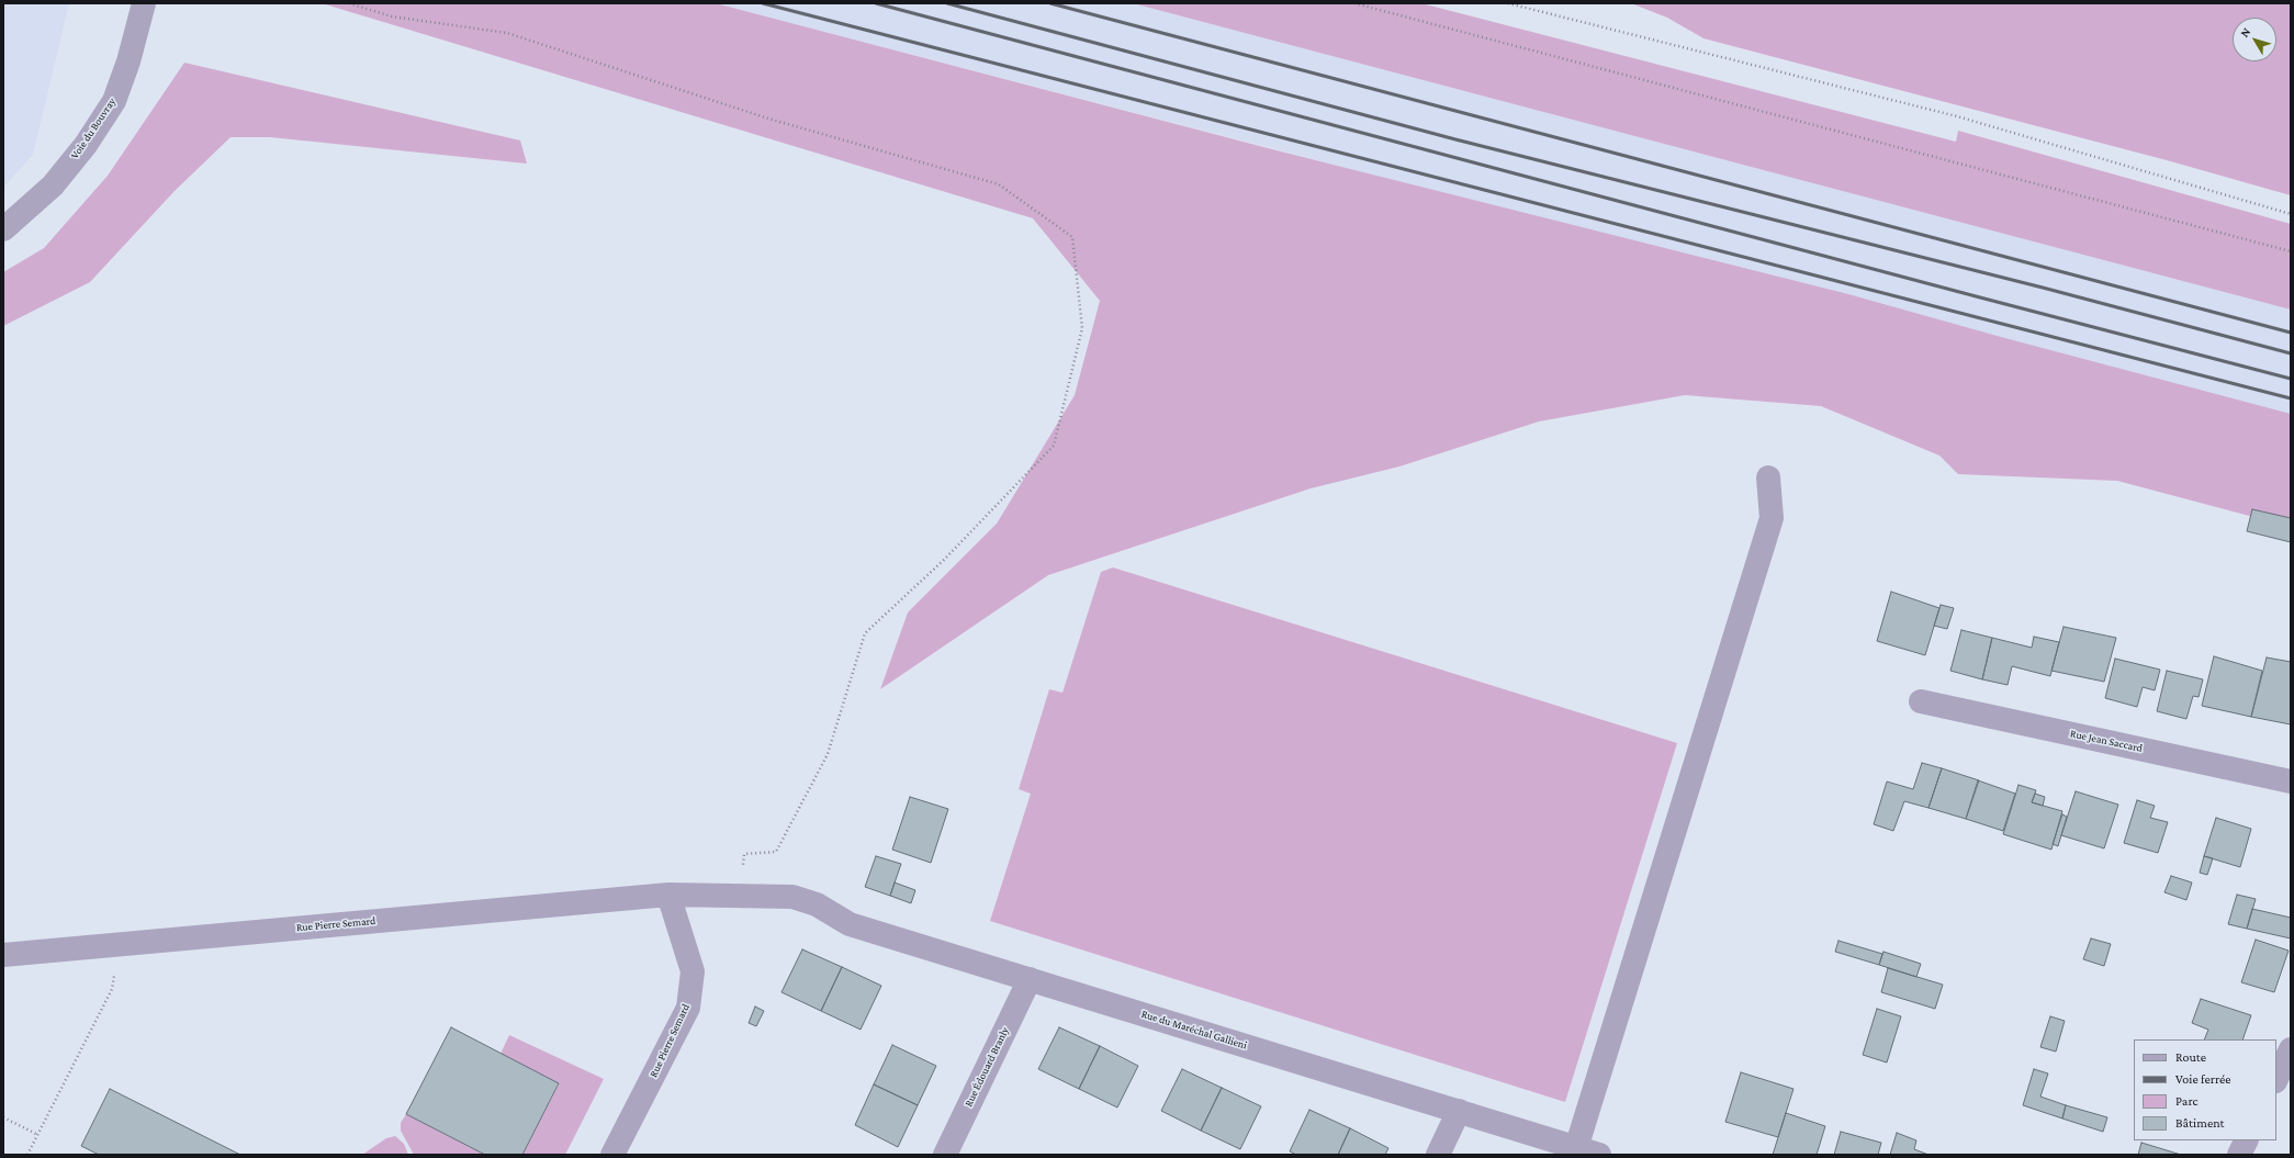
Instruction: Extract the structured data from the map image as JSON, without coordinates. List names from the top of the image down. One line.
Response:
{"streets":{"street":["Voie du Bouvray","Rue Jean Saccard","Rue Pierre Semard","Rue du Maréchal Gallieni","Rue Édouard Branly"]},"crossings":[["Rue Pierre Semard","Rue du Maréchal Gallieni"],["Rue du Maréchal Gallieni","Rue Édouard Branly"]],"legend":["Route","Voie ferrée","Parc","Bâtiment"],"north":"top left"}
